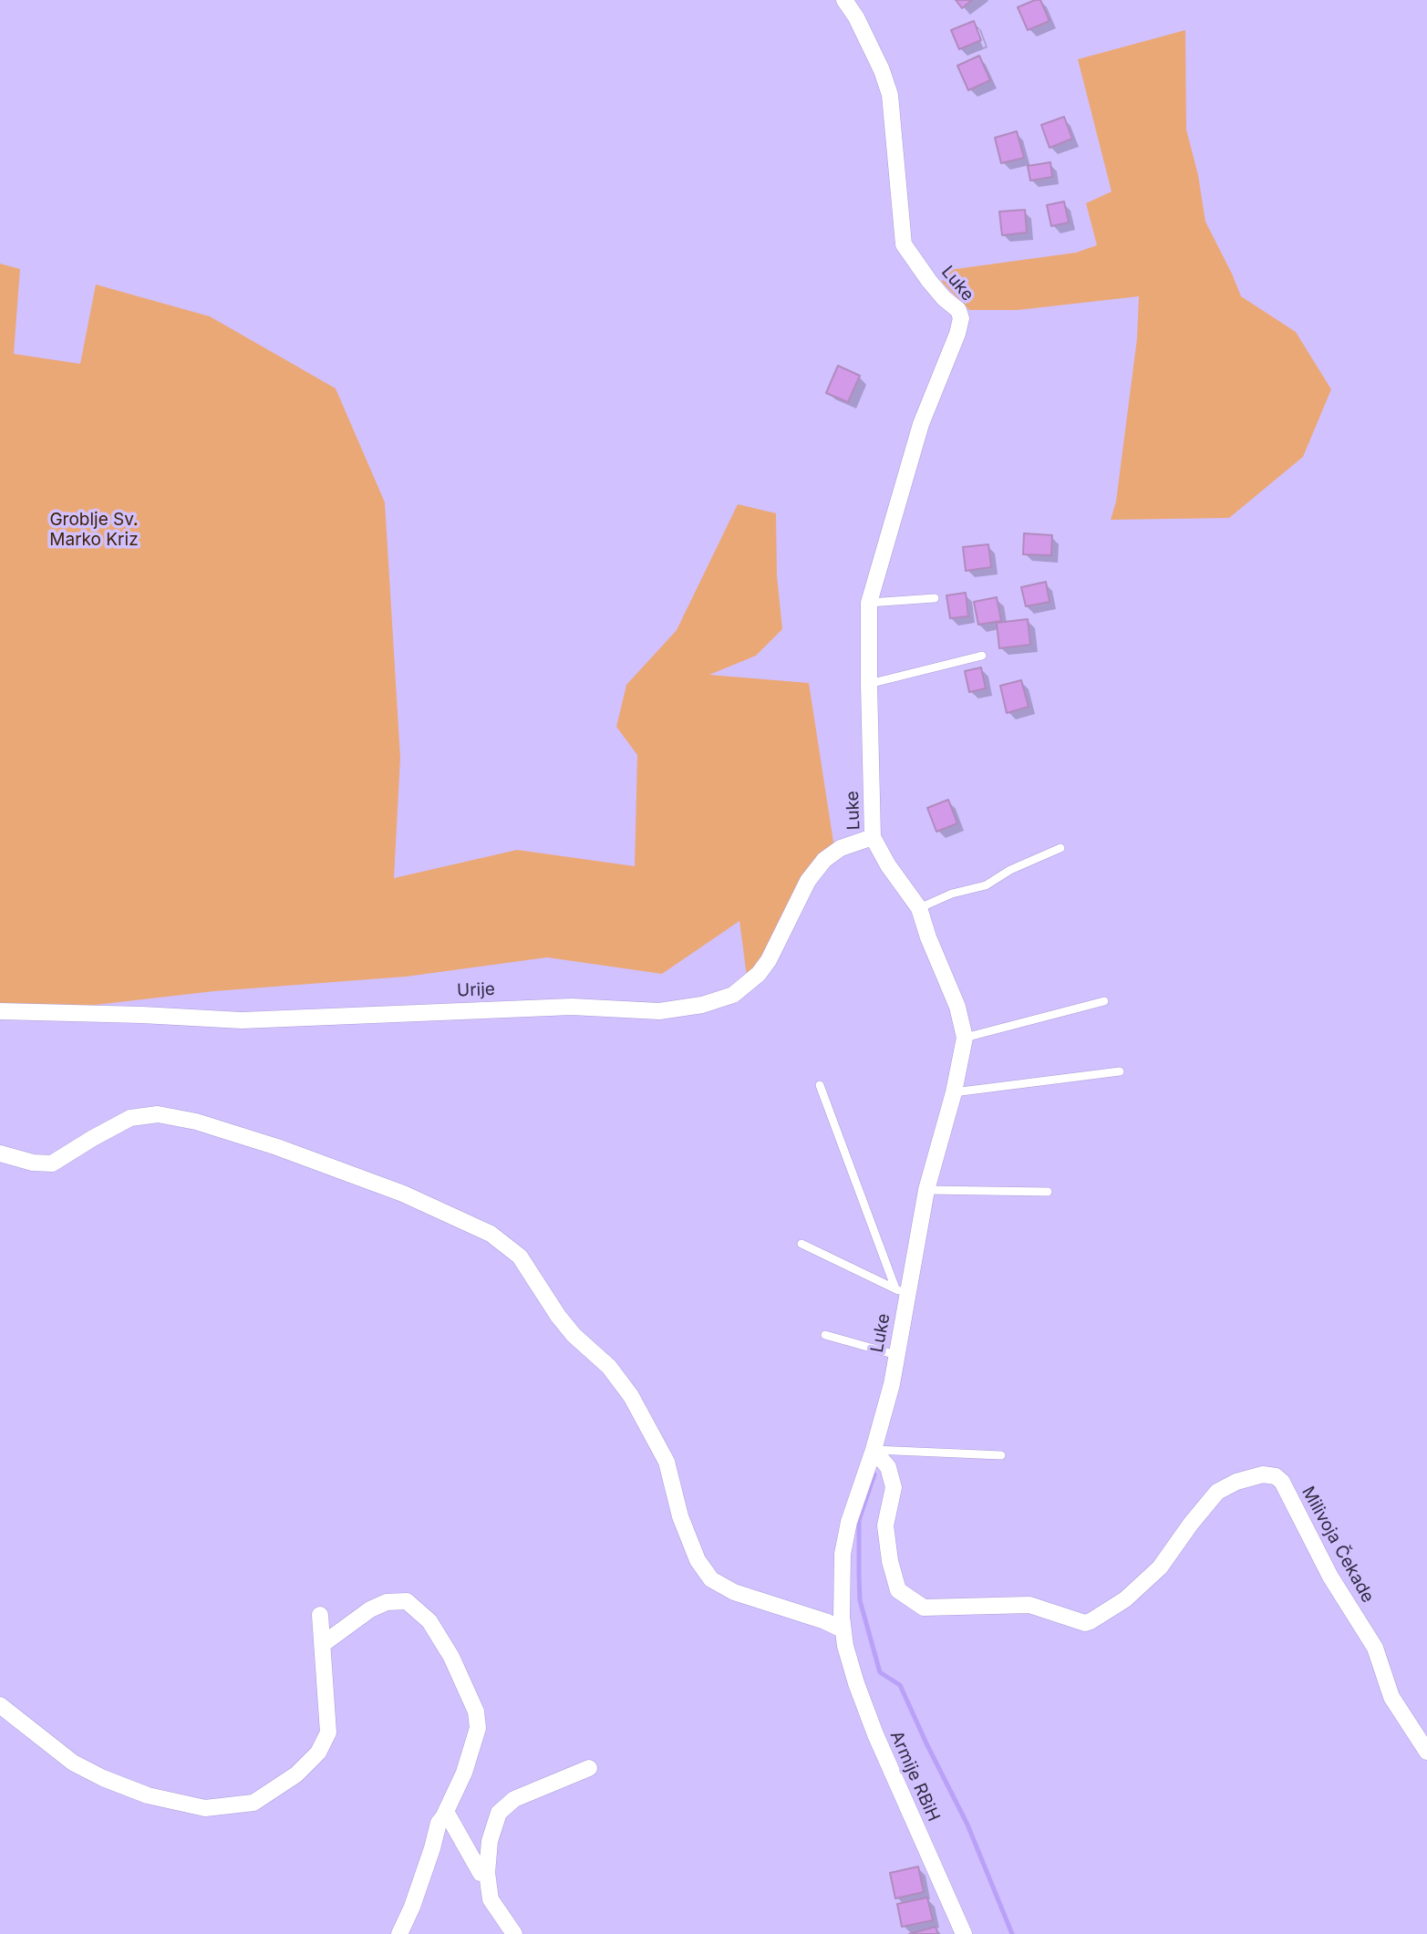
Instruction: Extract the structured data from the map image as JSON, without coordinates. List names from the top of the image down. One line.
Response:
{"streets":{"street":["Luke","Urije","Milivoja Čekade","Armije RBiH"]},"crossings":[["Luke","Urije"],["Luke","Milivoja Čekade"],["Luke","Armije RBiH"]],"parks":["Groblje Sv. Marko Kriz"]}
